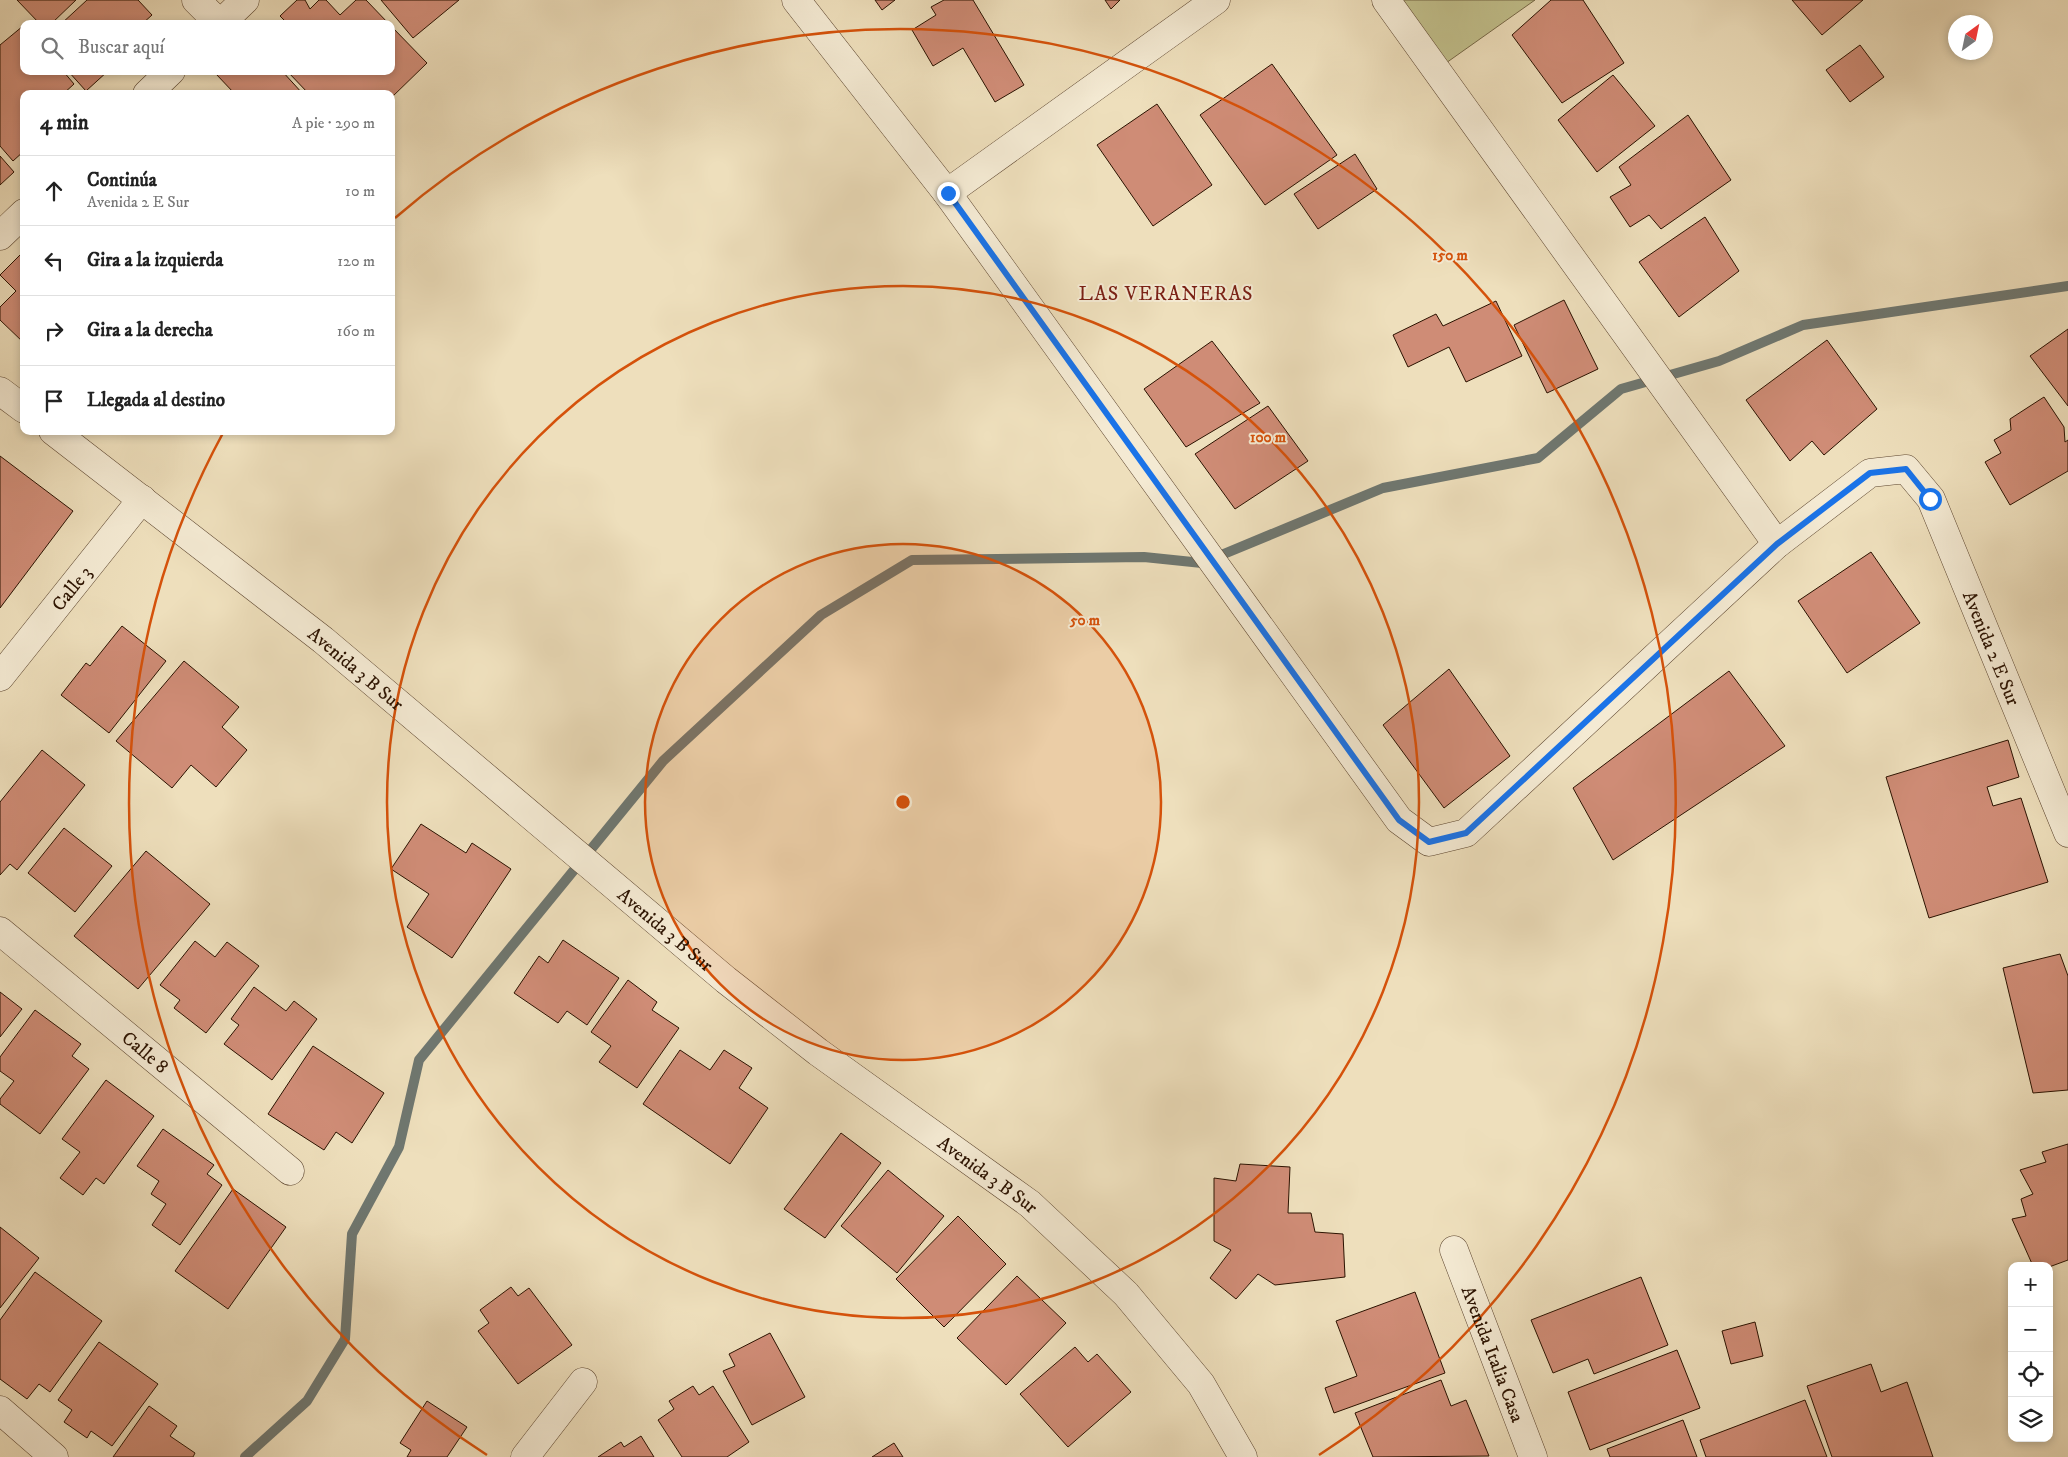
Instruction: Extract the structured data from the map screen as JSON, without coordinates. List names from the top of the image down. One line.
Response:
{"streets":{"street":["Calle 3","Avenida 2 E Sur","Avenida 3 B Sur","Calle 8","Avenida Italia Casa"]},"crossings":[["Calle 3","Avenida 3 B Sur"]],"districts":["LAS VERANERAS"],"north":"top right","page":{"search":"Buscar aquí","heading":["4 min","A pie · 290 m"],"list":[["Continúa","Avenida 2 E Sur","10 m"],["Gira a la izquierda","120 m"],["Gira a la derecha","160 m"],"Llegada al destino"],"map_buttons":["+","−"]},"rings":["150 m","100 m","50 m"]}
